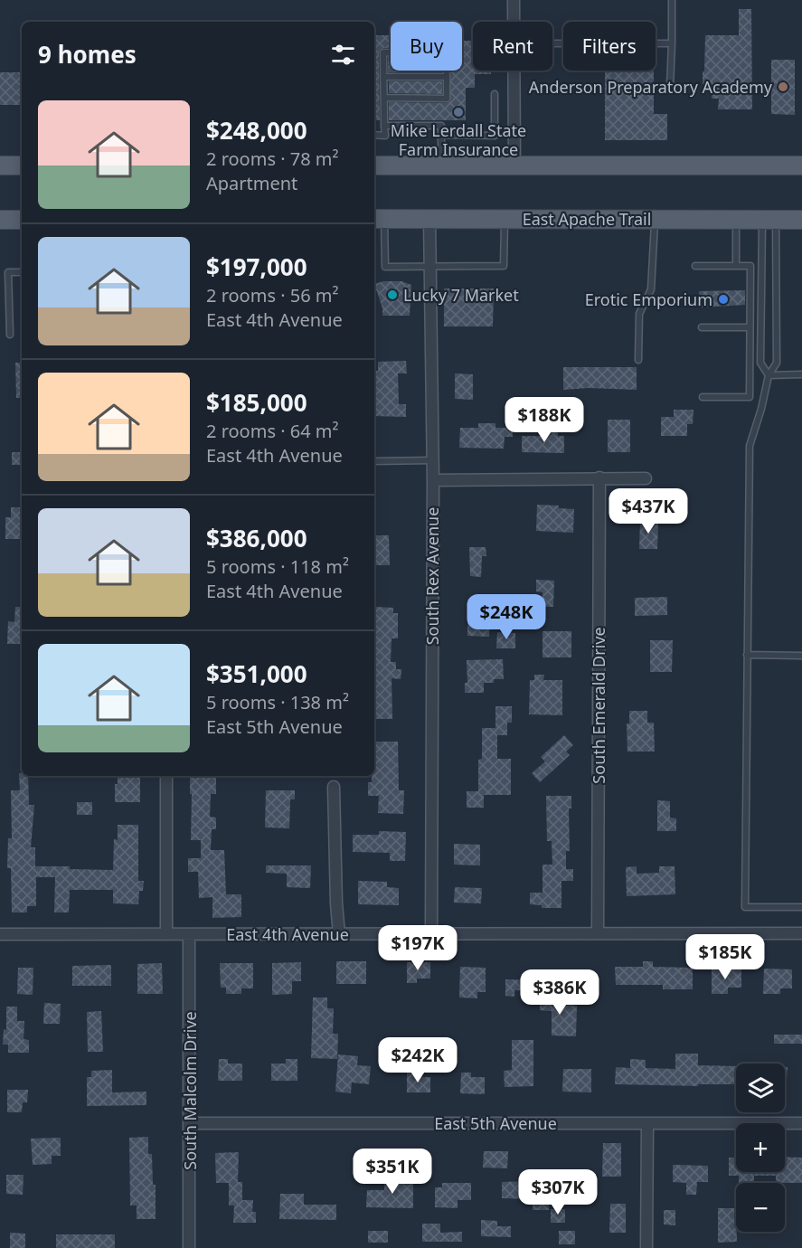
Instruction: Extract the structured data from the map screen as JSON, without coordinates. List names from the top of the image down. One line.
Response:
{"streets":{"main road":["East Apache Trail"],"street":["South Rex Avenue","South Emerald Drive","East 4th Avenue","South Malcolm Drive","East 5th Avenue"]},"crossings":[["East Apache Trail","South Rex Avenue"],["South Rex Avenue","East 4th Avenue"],["South Emerald Drive","East 4th Avenue"],["East 4th Avenue","South Malcolm Drive"],["South Malcolm Drive","East 5th Avenue"]],"places":["Anderson Preparatory Academy","Mike Lerdall State Farm Insurance","Lucky 7 Market","Erotic Emporium"],"page":{"chip":["Buy","Rent","Filters"],"heading":"9 homes","list":[{"name":"$248,000","note":"2 rooms · 78 m² · Apartment"},{"name":"$197,000","note":"2 rooms · 56 m² · East 4th Avenue"},{"name":"$185,000","note":"2 rooms · 64 m² · East 4th Avenue"},{"name":"$386,000","note":"5 rooms · 118 m² · East 4th Avenue"},{"name":"$351,000","note":"5 rooms · 138 m² · East 5th Avenue"}],"price":["$188K","$437K","$248K","$197K","$185K","$386K","$242K","$351K","$307K"],"map_buttons":["+","−"]}}
